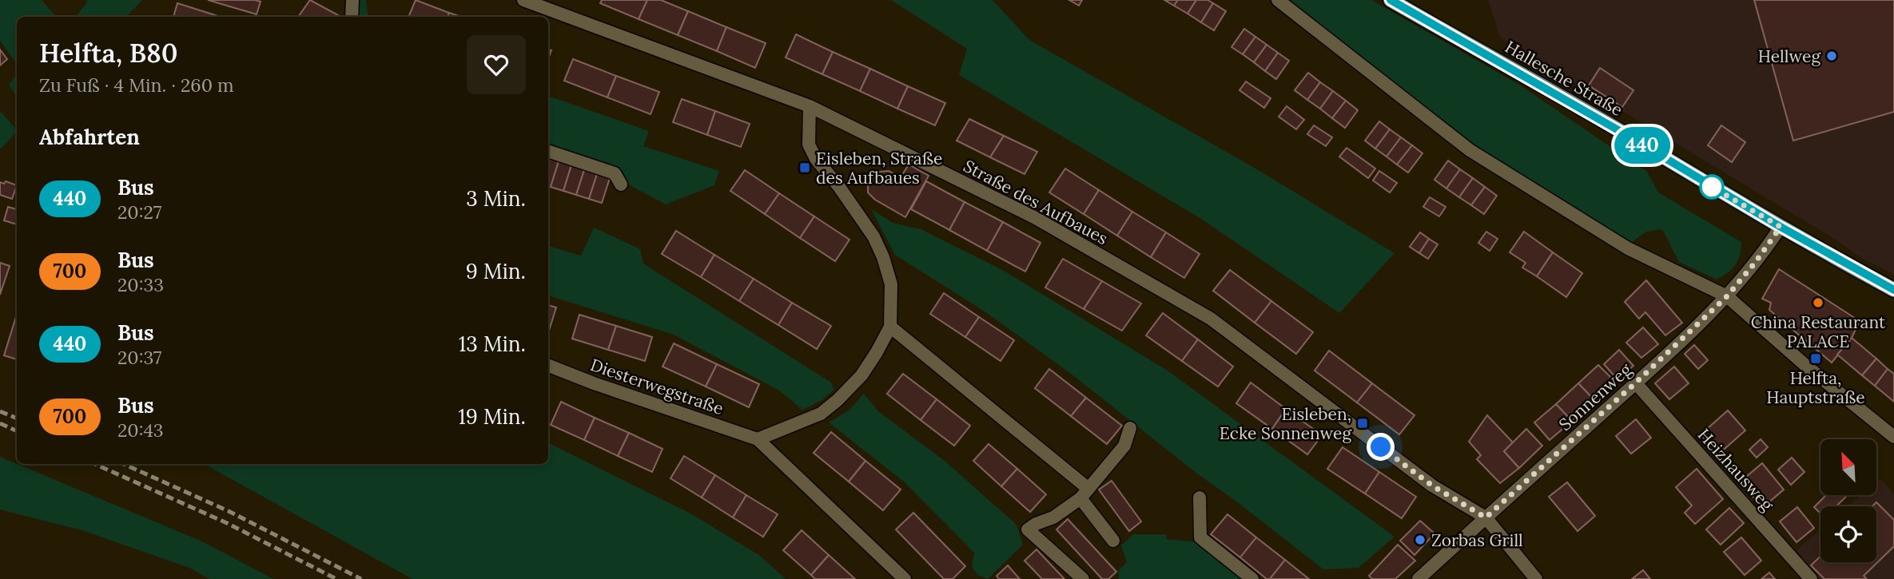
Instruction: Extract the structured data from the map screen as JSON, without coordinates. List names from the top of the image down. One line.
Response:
{"streets":{"main road":["Hallesche Straße"],"street":["Straße des Aufbaues","Diesterwegstraße","Sonnenweg","Heizhausweg"]},"crossings":[["Hallesche Straße","Sonnenweg"],["Straße des Aufbaues","Sonnenweg"],["Sonnenweg","Heizhausweg"]],"places":{"other":["Hellweg","China Restaurant PALACE","Zorbas Grill"],"transit":["Eisleben, Straße des Aufbaues","Helfta, Hauptstraße","Eisleben, Ecke Sonnenweg"]},"lines":["bus line 440"],"north":"top left","page":{"on_map":"440","heading":[["Helfta, B80","Zu Fuß · 4 Min. · 260 m"],"Abfahrten"],"list":[{"mark":"440","name":"Bus","note":"20:27","value":"3 Min."},{"mark":"700","name":"Bus","note":"20:33","value":"9 Min."},{"mark":"440","name":"Bus","note":"20:37","value":"13 Min."},{"mark":"700","name":"Bus","note":"20:43","value":"19 Min."}]}}
